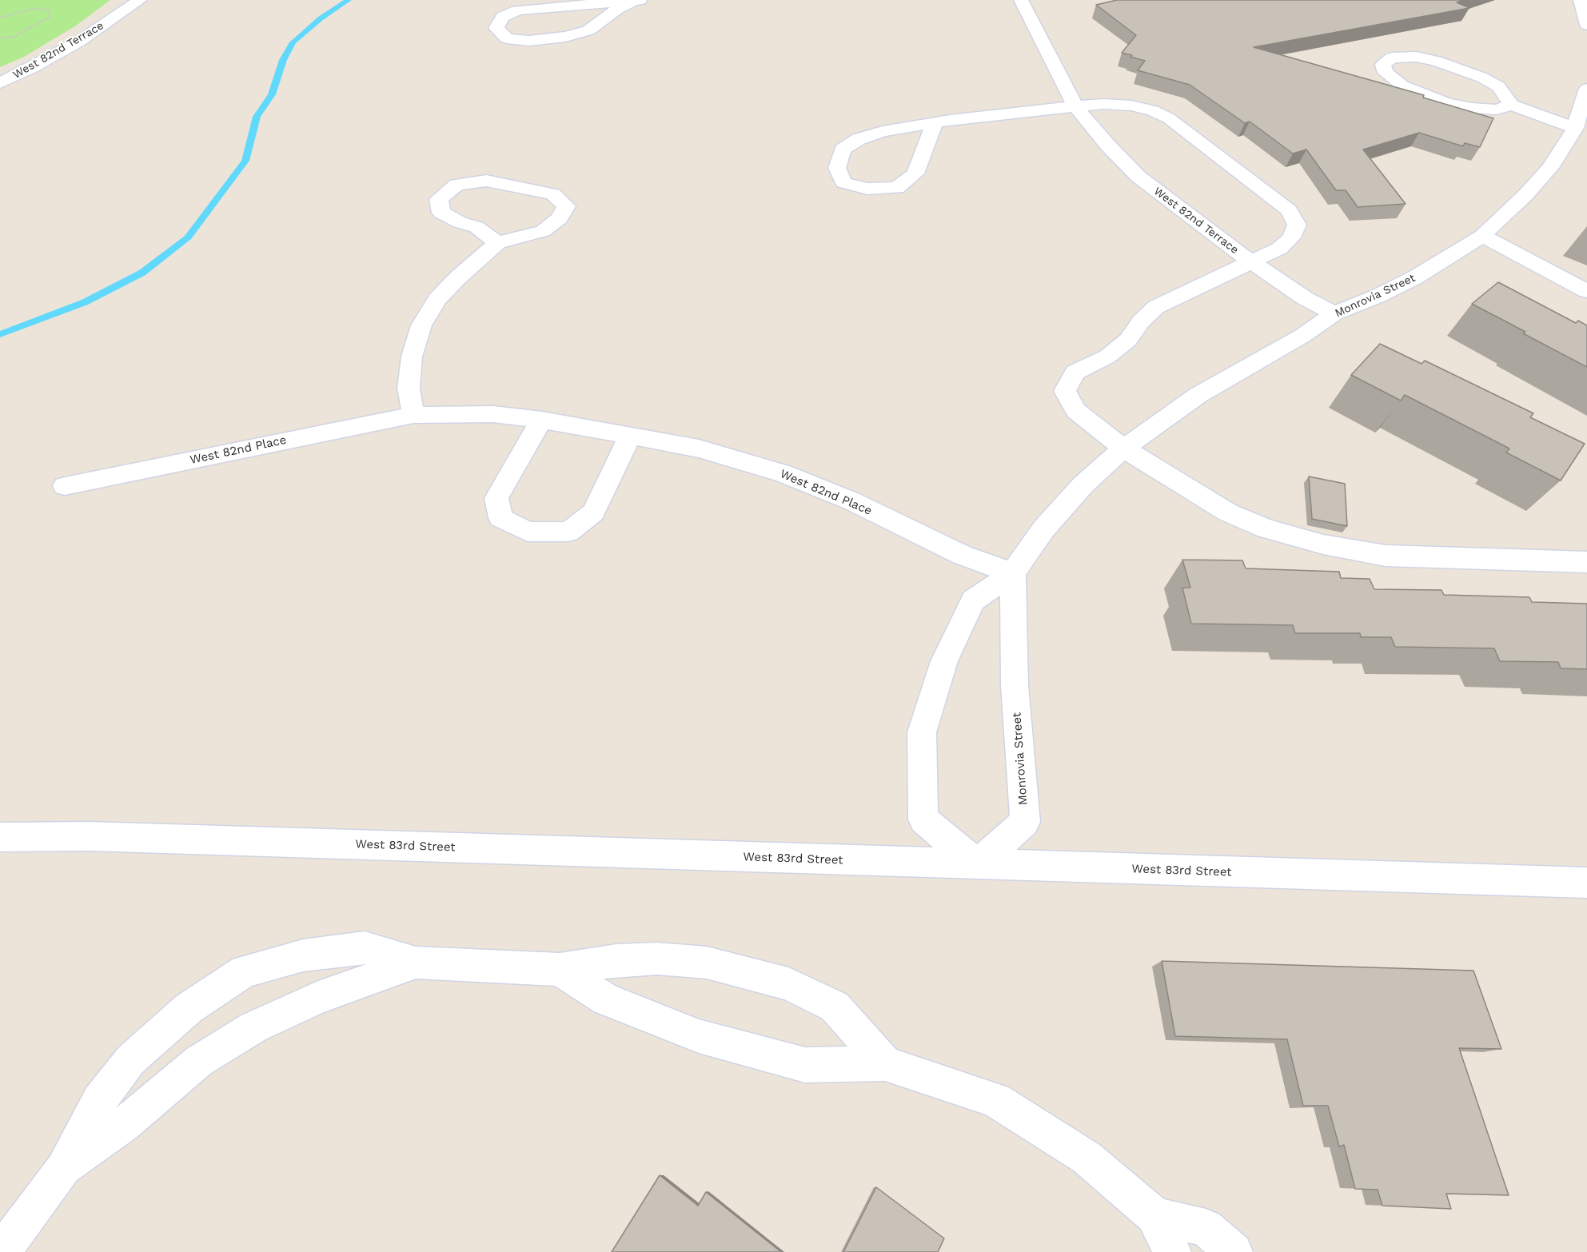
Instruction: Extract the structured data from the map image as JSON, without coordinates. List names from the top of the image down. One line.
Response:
{"streets":{"street":["West 82nd Terrace","Monrovia Street","West 82nd Place","West 83rd Street"]},"crossings":[["West 82nd Terrace","Monrovia Street"],["Monrovia Street","West 82nd Place"],["Monrovia Street","West 83rd Street"]]}
